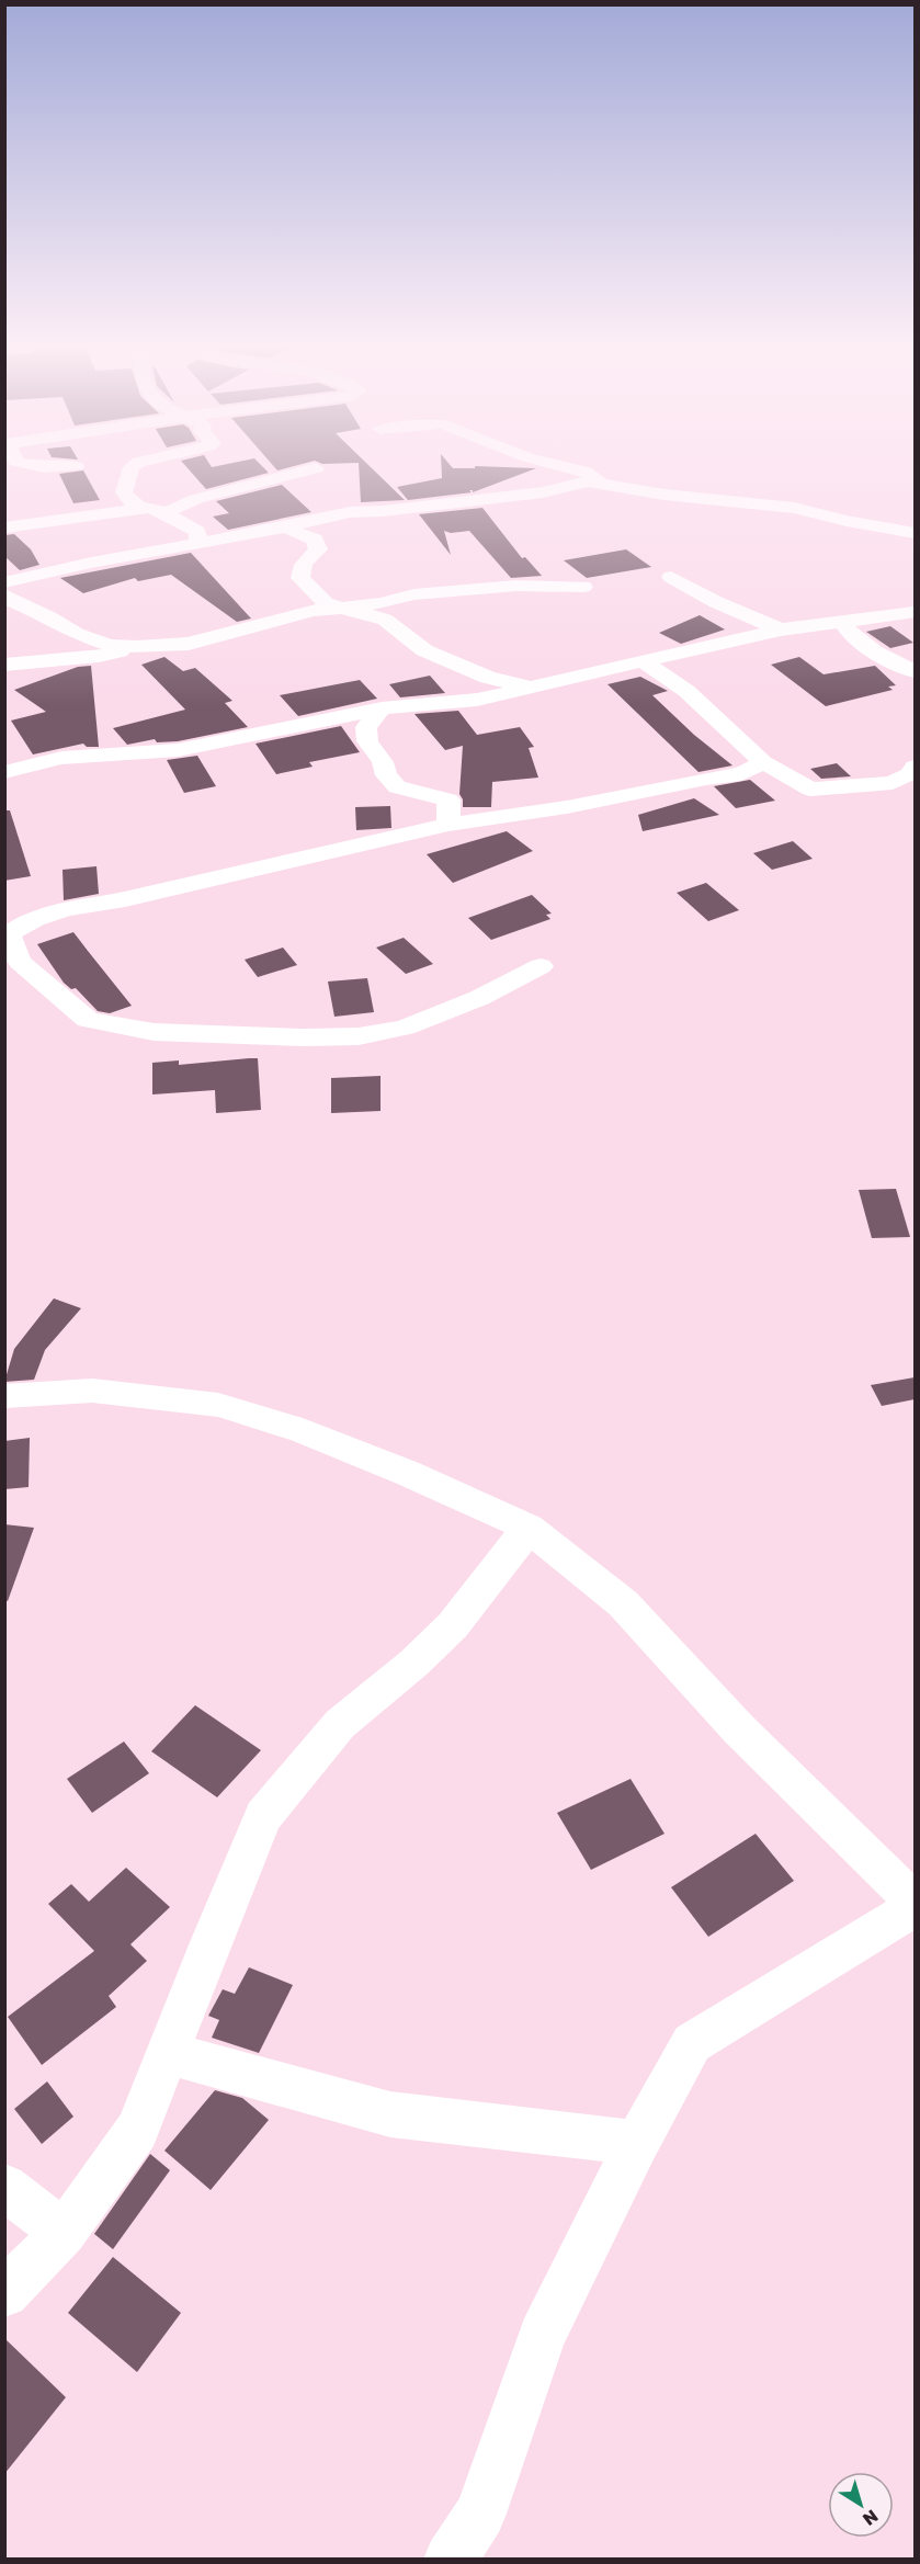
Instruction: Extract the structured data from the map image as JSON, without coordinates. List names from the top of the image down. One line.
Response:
{"north":"bottom right"}
